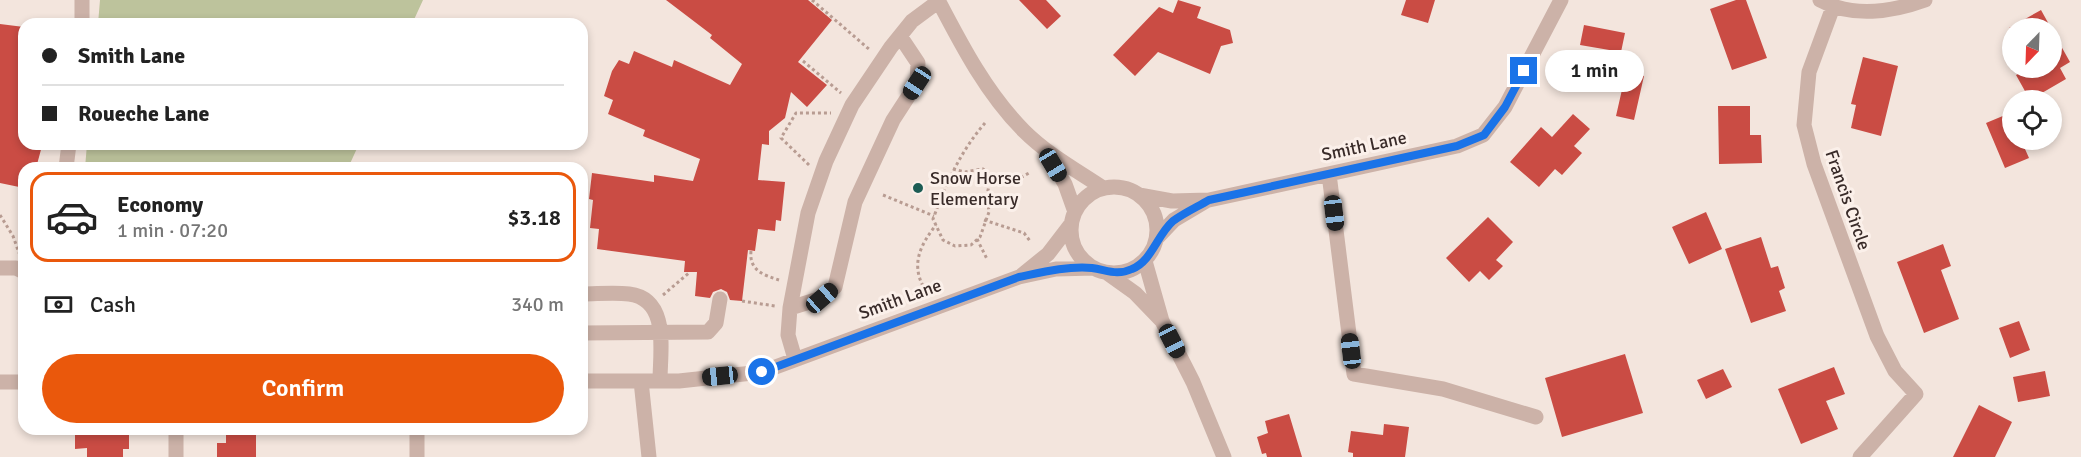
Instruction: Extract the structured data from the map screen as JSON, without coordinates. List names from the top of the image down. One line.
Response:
{"streets":{"street":["Smith Lane","Francis Circle"]},"places":["Snow Horse Elementary"],"north":"bottom left","page":{"banner":["Smith Lane","Roueche Lane"],"bubble":"1 min","list":[{"name":"Economy","note":"1 min · 07:20","value":"$3.18"}],"pay":["Cash","340 m"],"buttons":"Confirm"}}
